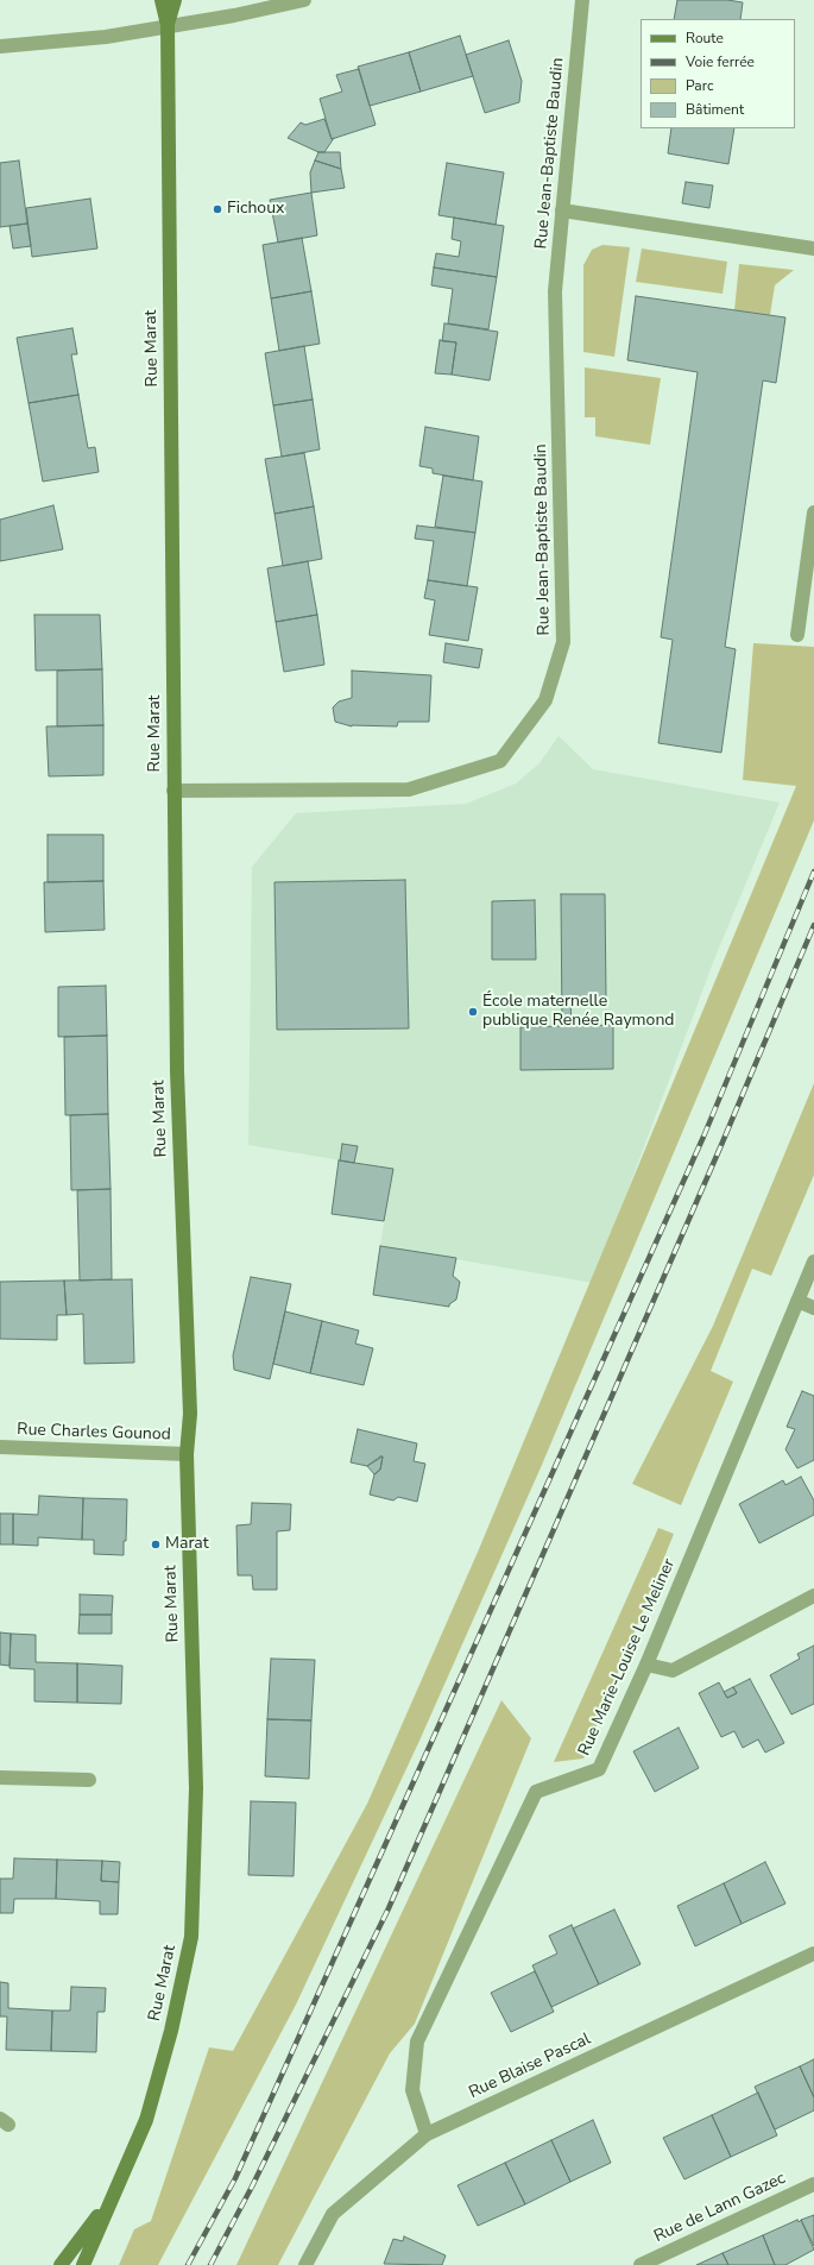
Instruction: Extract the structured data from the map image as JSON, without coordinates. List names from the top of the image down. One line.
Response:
{"streets":{"main road":["Rue Marat"],"street":["Rue Jean-Baptiste Baudin","Rue Charles Gounod","Rue Marie-Louise Le Meliner","Rue Blaise Pascal","Rue de Lann Gazec"]},"crossings":[["Rue Jean-Baptiste Baudin","Rue Marat"],["Rue Marat","Rue Charles Gounod"],["Rue Marie-Louise Le Meliner","Rue Blaise Pascal"]],"places":["Fichoux","École maternelle publique Renée Raymond","Marat"],"legend":["Route","Voie ferrée","Parc","Bâtiment"]}
